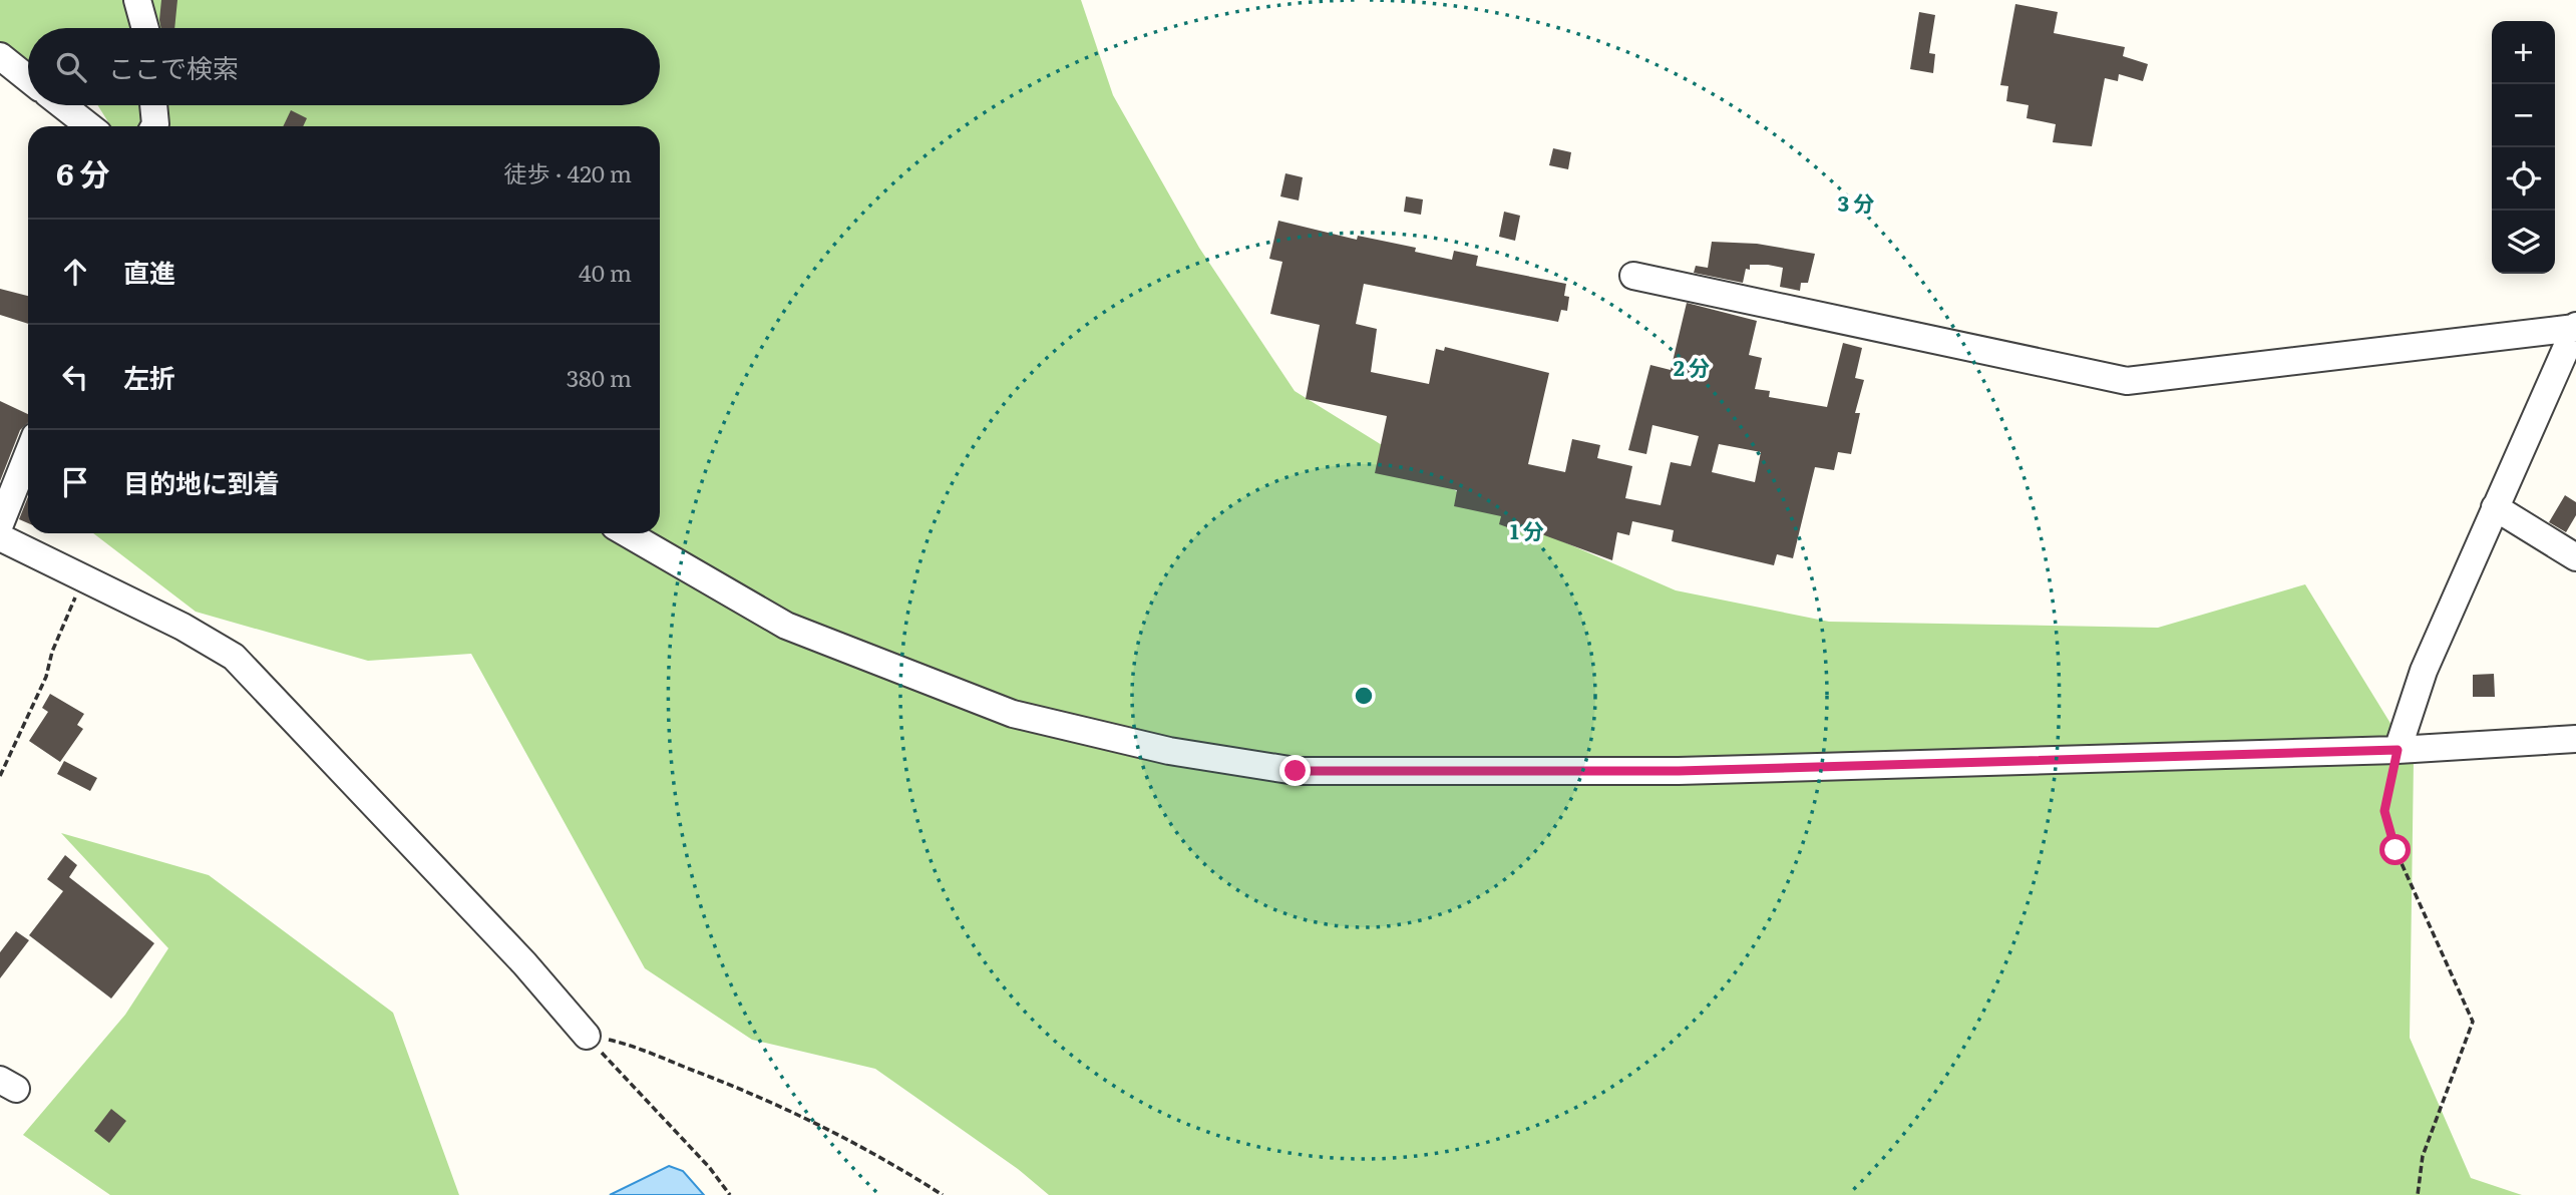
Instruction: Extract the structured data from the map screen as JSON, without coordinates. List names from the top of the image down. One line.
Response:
{"page":{"map_buttons":["+","−"],"search":"ここで検索","heading":["6 分","徒歩 · 420 m"],"list":[["直進","40 m"],["左折","380 m"],"目的地に到着"]},"rings":["3 分","2 分","1 分"]}
